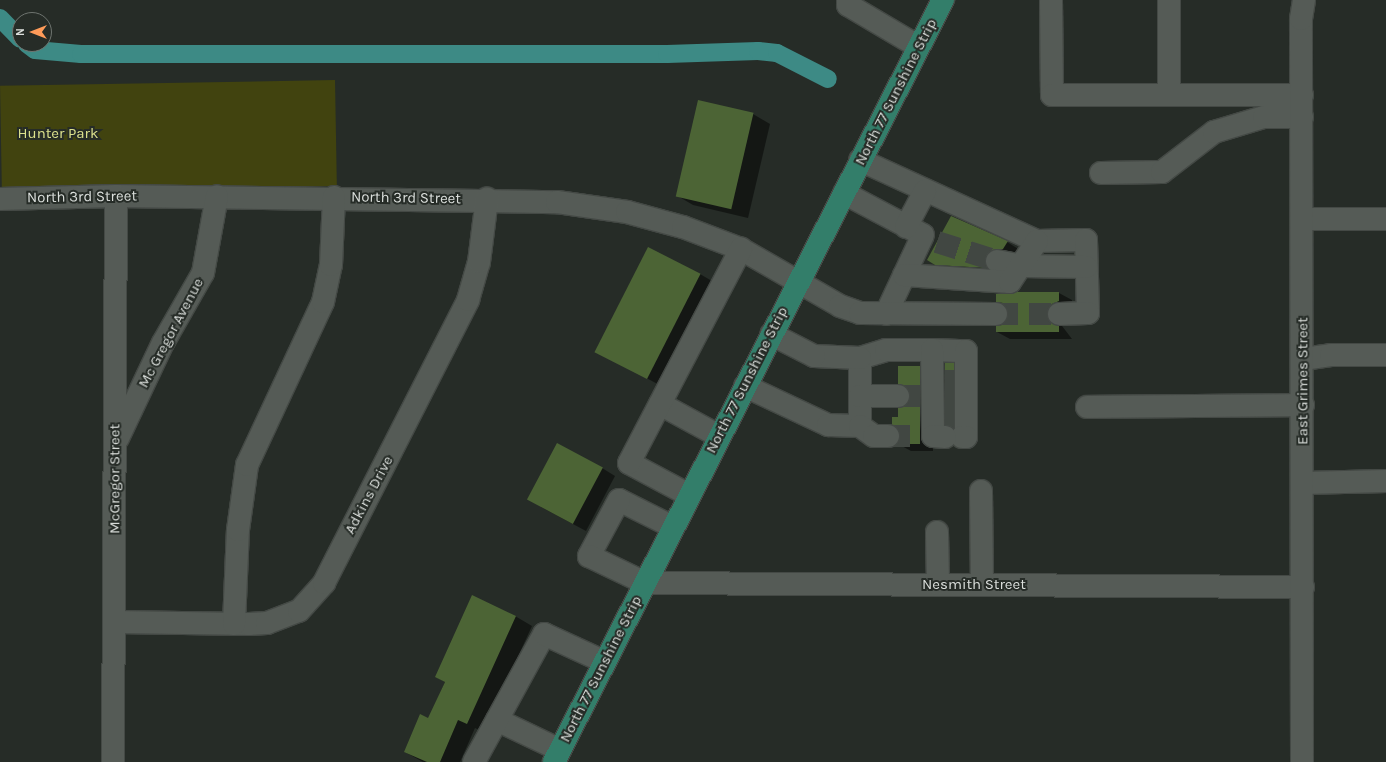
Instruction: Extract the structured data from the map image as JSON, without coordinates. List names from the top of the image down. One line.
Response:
{"streets":{"main road":["North 77 Sunshine Strip"],"street":["North 3rd Street","Mc Gregor Avenue","East Grimes Street","McGregor Street","Adkins Drive","Nesmith Street"]},"crossings":[["North 77 Sunshine Strip","North 3rd Street"],["North 77 Sunshine Strip","Nesmith Street"],["North 3rd Street","Mc Gregor Avenue"],["North 3rd Street","McGregor Street"],["North 3rd Street","Adkins Drive"],["Mc Gregor Avenue","McGregor Street"],["East Grimes Street","Nesmith Street"],["McGregor Street","Adkins Drive"]],"parks":["Hunter Park"],"north":"left"}
